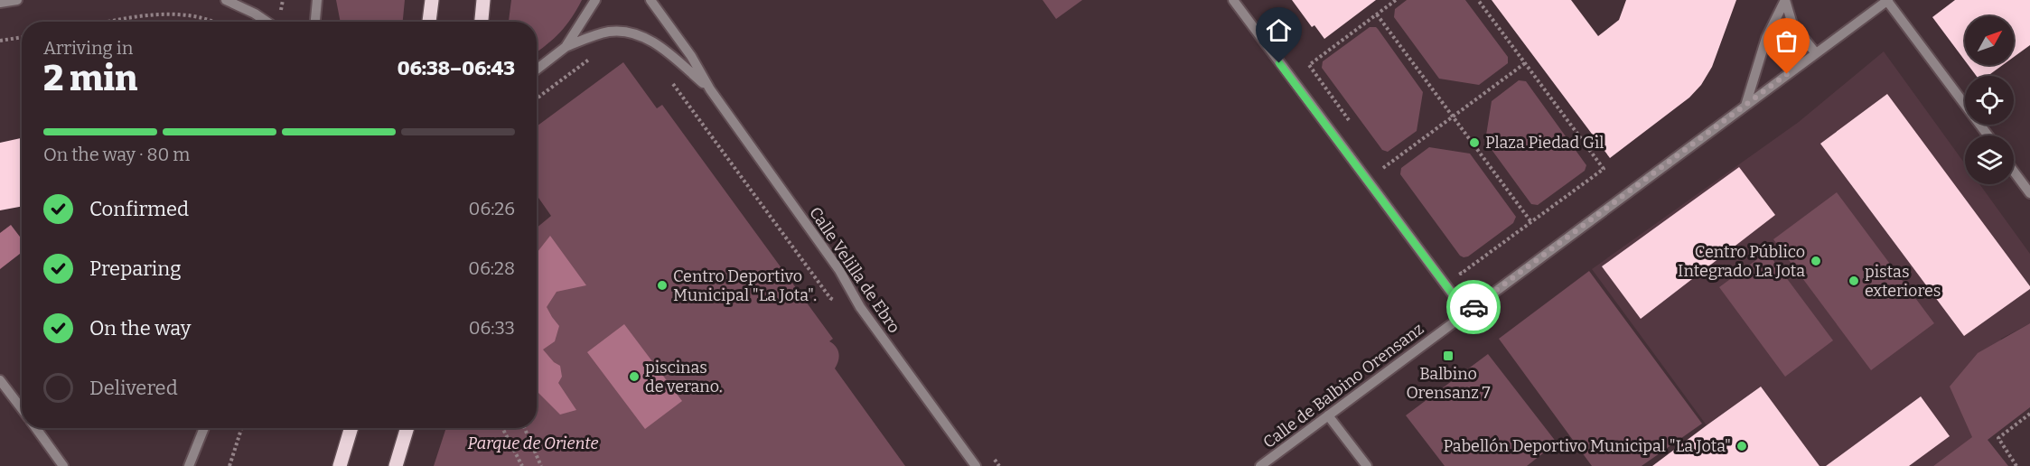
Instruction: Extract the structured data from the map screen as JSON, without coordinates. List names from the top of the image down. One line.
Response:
{"streets":{"street":["Calle Velilla de Ebro","Calle de Balbino Orensanz"]},"parks":["Parque de Oriente"],"places":{"other":["Plaza Piedad Gil","Centro Público Integrado La Jota","pistas exteriores","Centro Deportivo Municipal \"La Jota\".","piscinas de verano.","Pabellón Deportivo Municipal \"La Jota\""],"transit":["Balbino Orensanz 7"]},"north":"top right","page":{"heading":["2 min","Arriving in","06:38–06:43"],"bar":"On the way · 80 m","list":[["Confirmed","06:26"],["Preparing","06:28"],["On the way","06:33"],"Delivered"]}}
